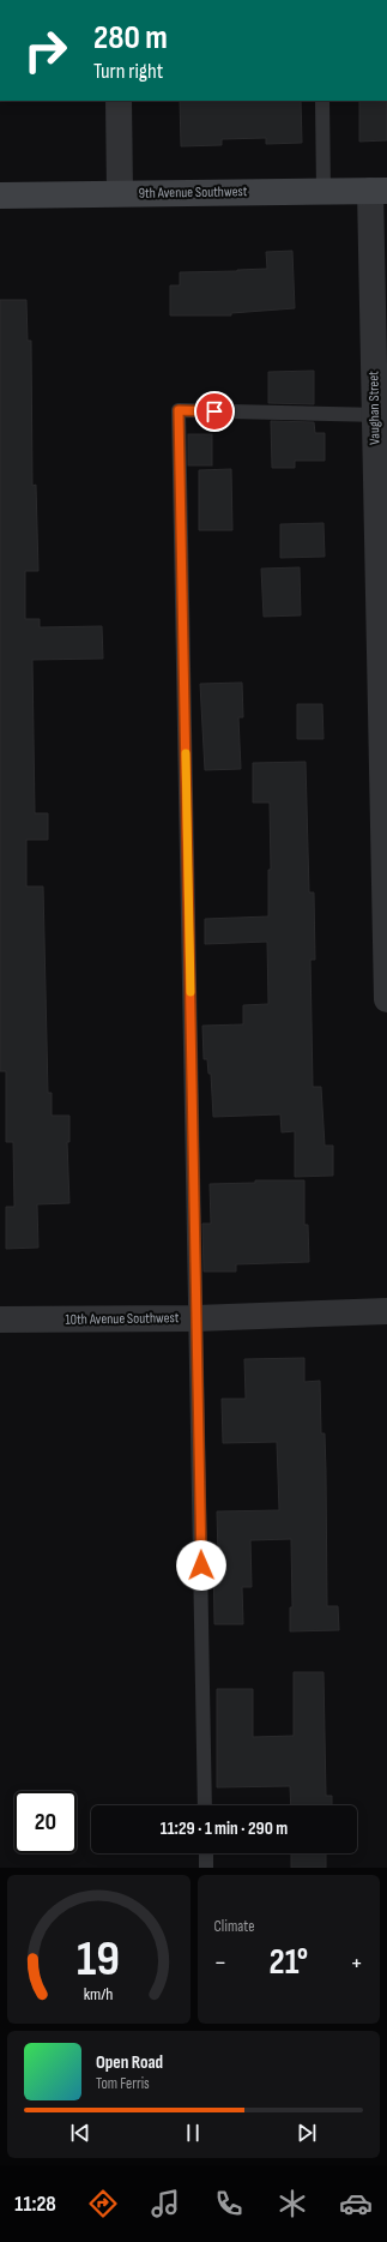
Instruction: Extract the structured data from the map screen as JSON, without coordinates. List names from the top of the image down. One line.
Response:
{"streets":{"main road":["9th Avenue Southwest"],"street":["Vaughan Street","10th Avenue Southwest"]},"crossings":[["9th Avenue Southwest","Vaughan Street"]],"page":{"turn":["280 m","Turn right"],"limit":"20","trip":"11:29 · 1 min · 290 m","tile":"Climate","heat":["−","21°","+"],"song":["Open Road","Tom Ferris"],"tabs":"11:28","gauge":["19","km/h"]}}
